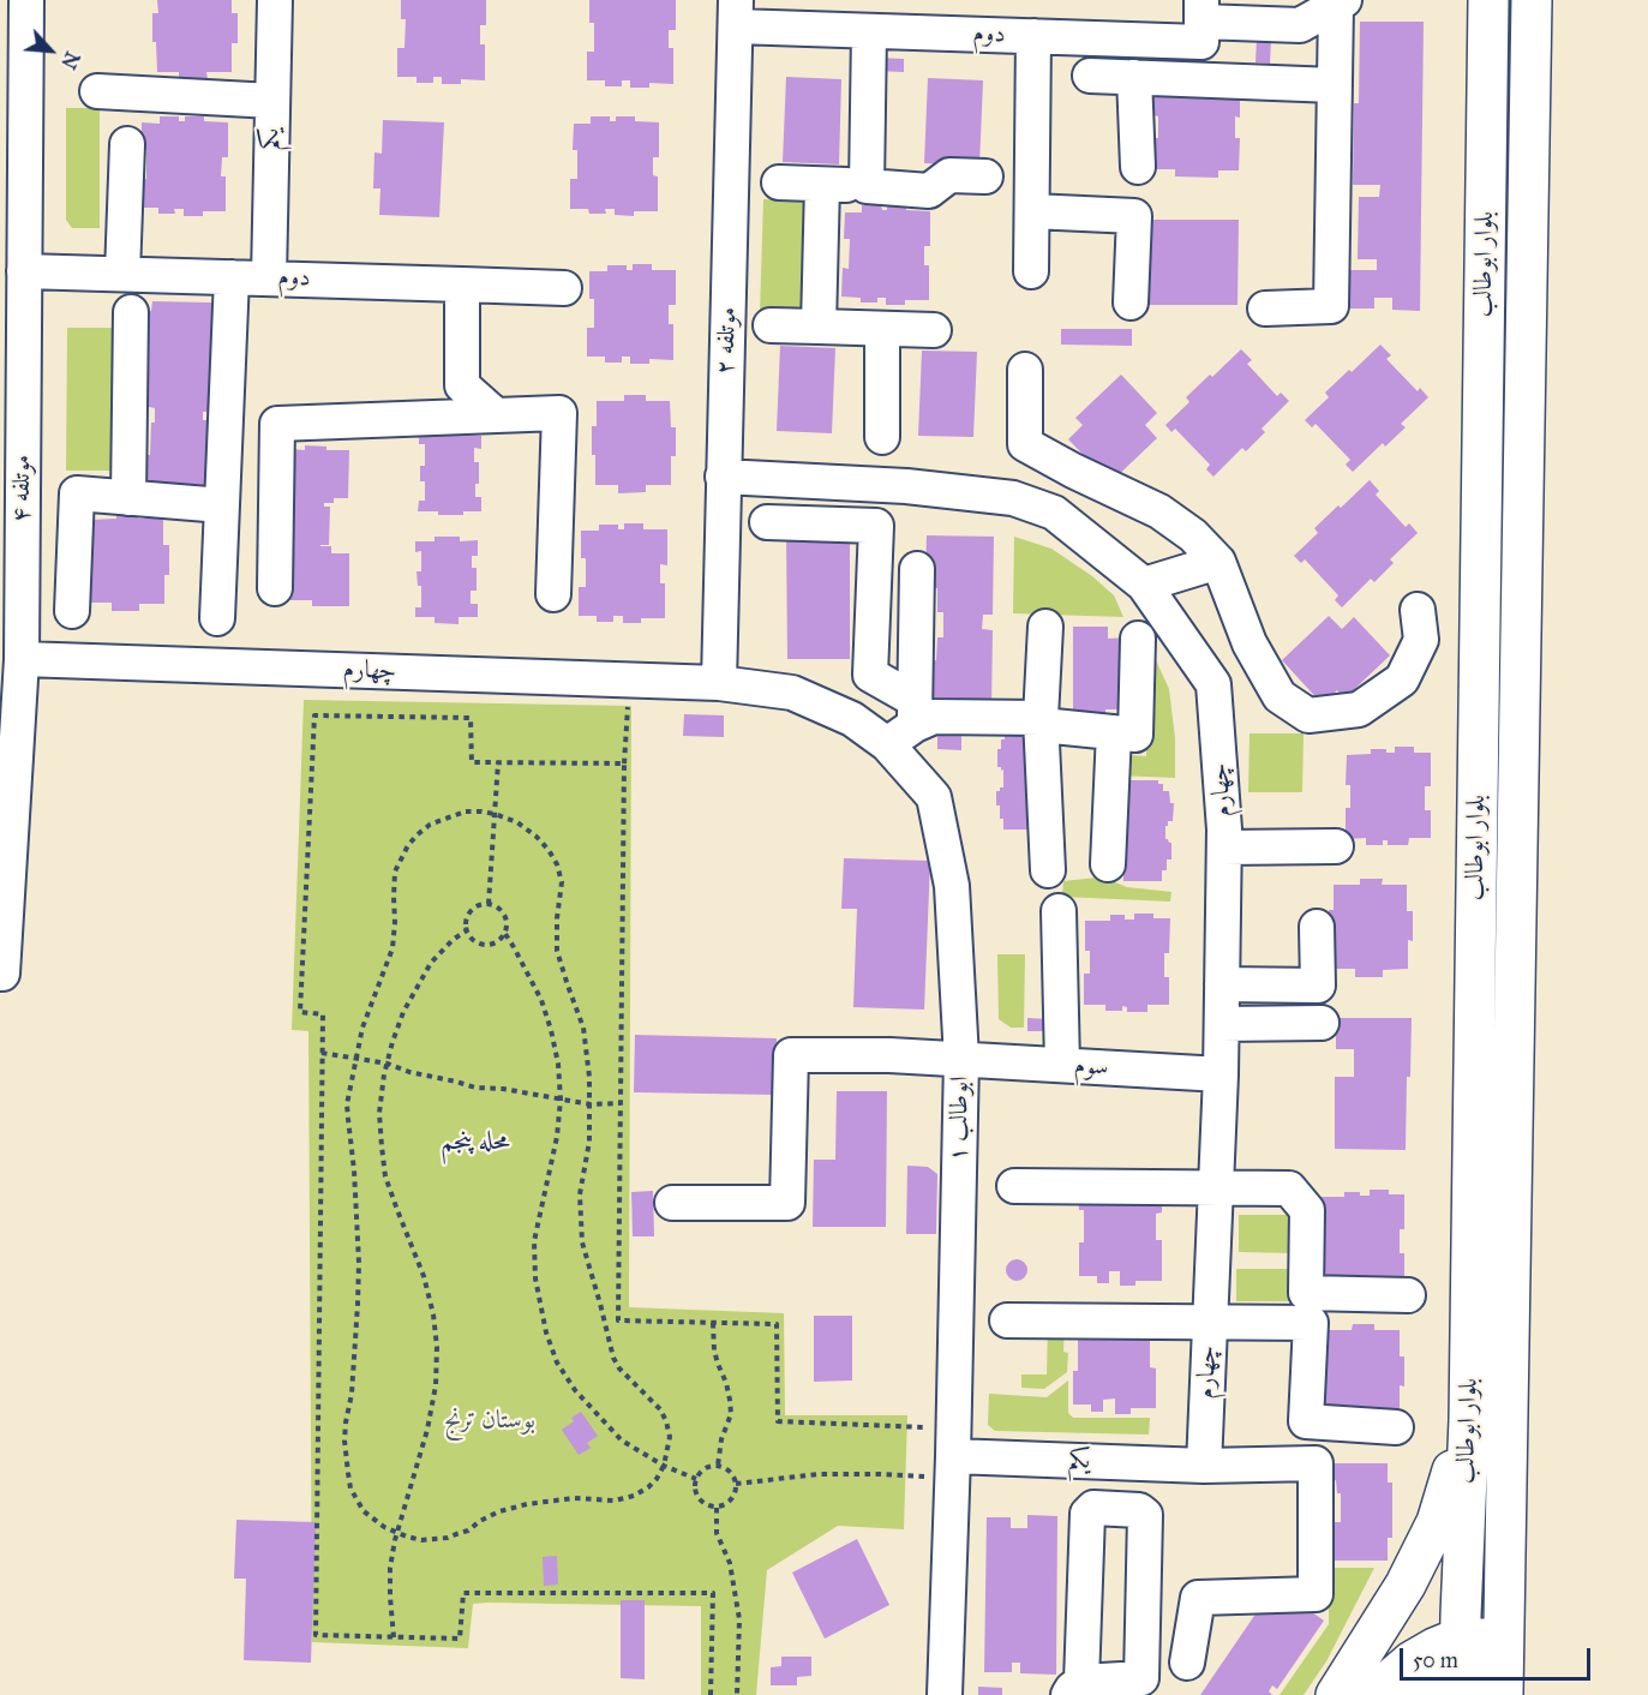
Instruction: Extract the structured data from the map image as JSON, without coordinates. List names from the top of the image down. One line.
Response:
{"streets":{"main road":["بلوار ابوطالب"],"street":["دوم","یکم","موتلفه ۲","موتلفه ۴","چهارم","سوم","ابوطالب ۱"]},"crossings":[["دوم","یکم"],["دوم","موتلفه ۲"],["دوم","موتلفه ۴"],["یکم","چهارم"],["یکم","ابوطالب ۱"],["موتلفه ۲","چهارم"],["موتلفه ۲","ابوطالب ۱"],["موتلفه ۴","چهارم"],["چهارم","سوم"],["چهارم","ابوطالب ۱"],["سوم","ابوطالب ۱"]],"districts":["محله پنجم"],"parks":["بوستان ترنج"],"scale_bar":"50 m","north":"bottom right"}
